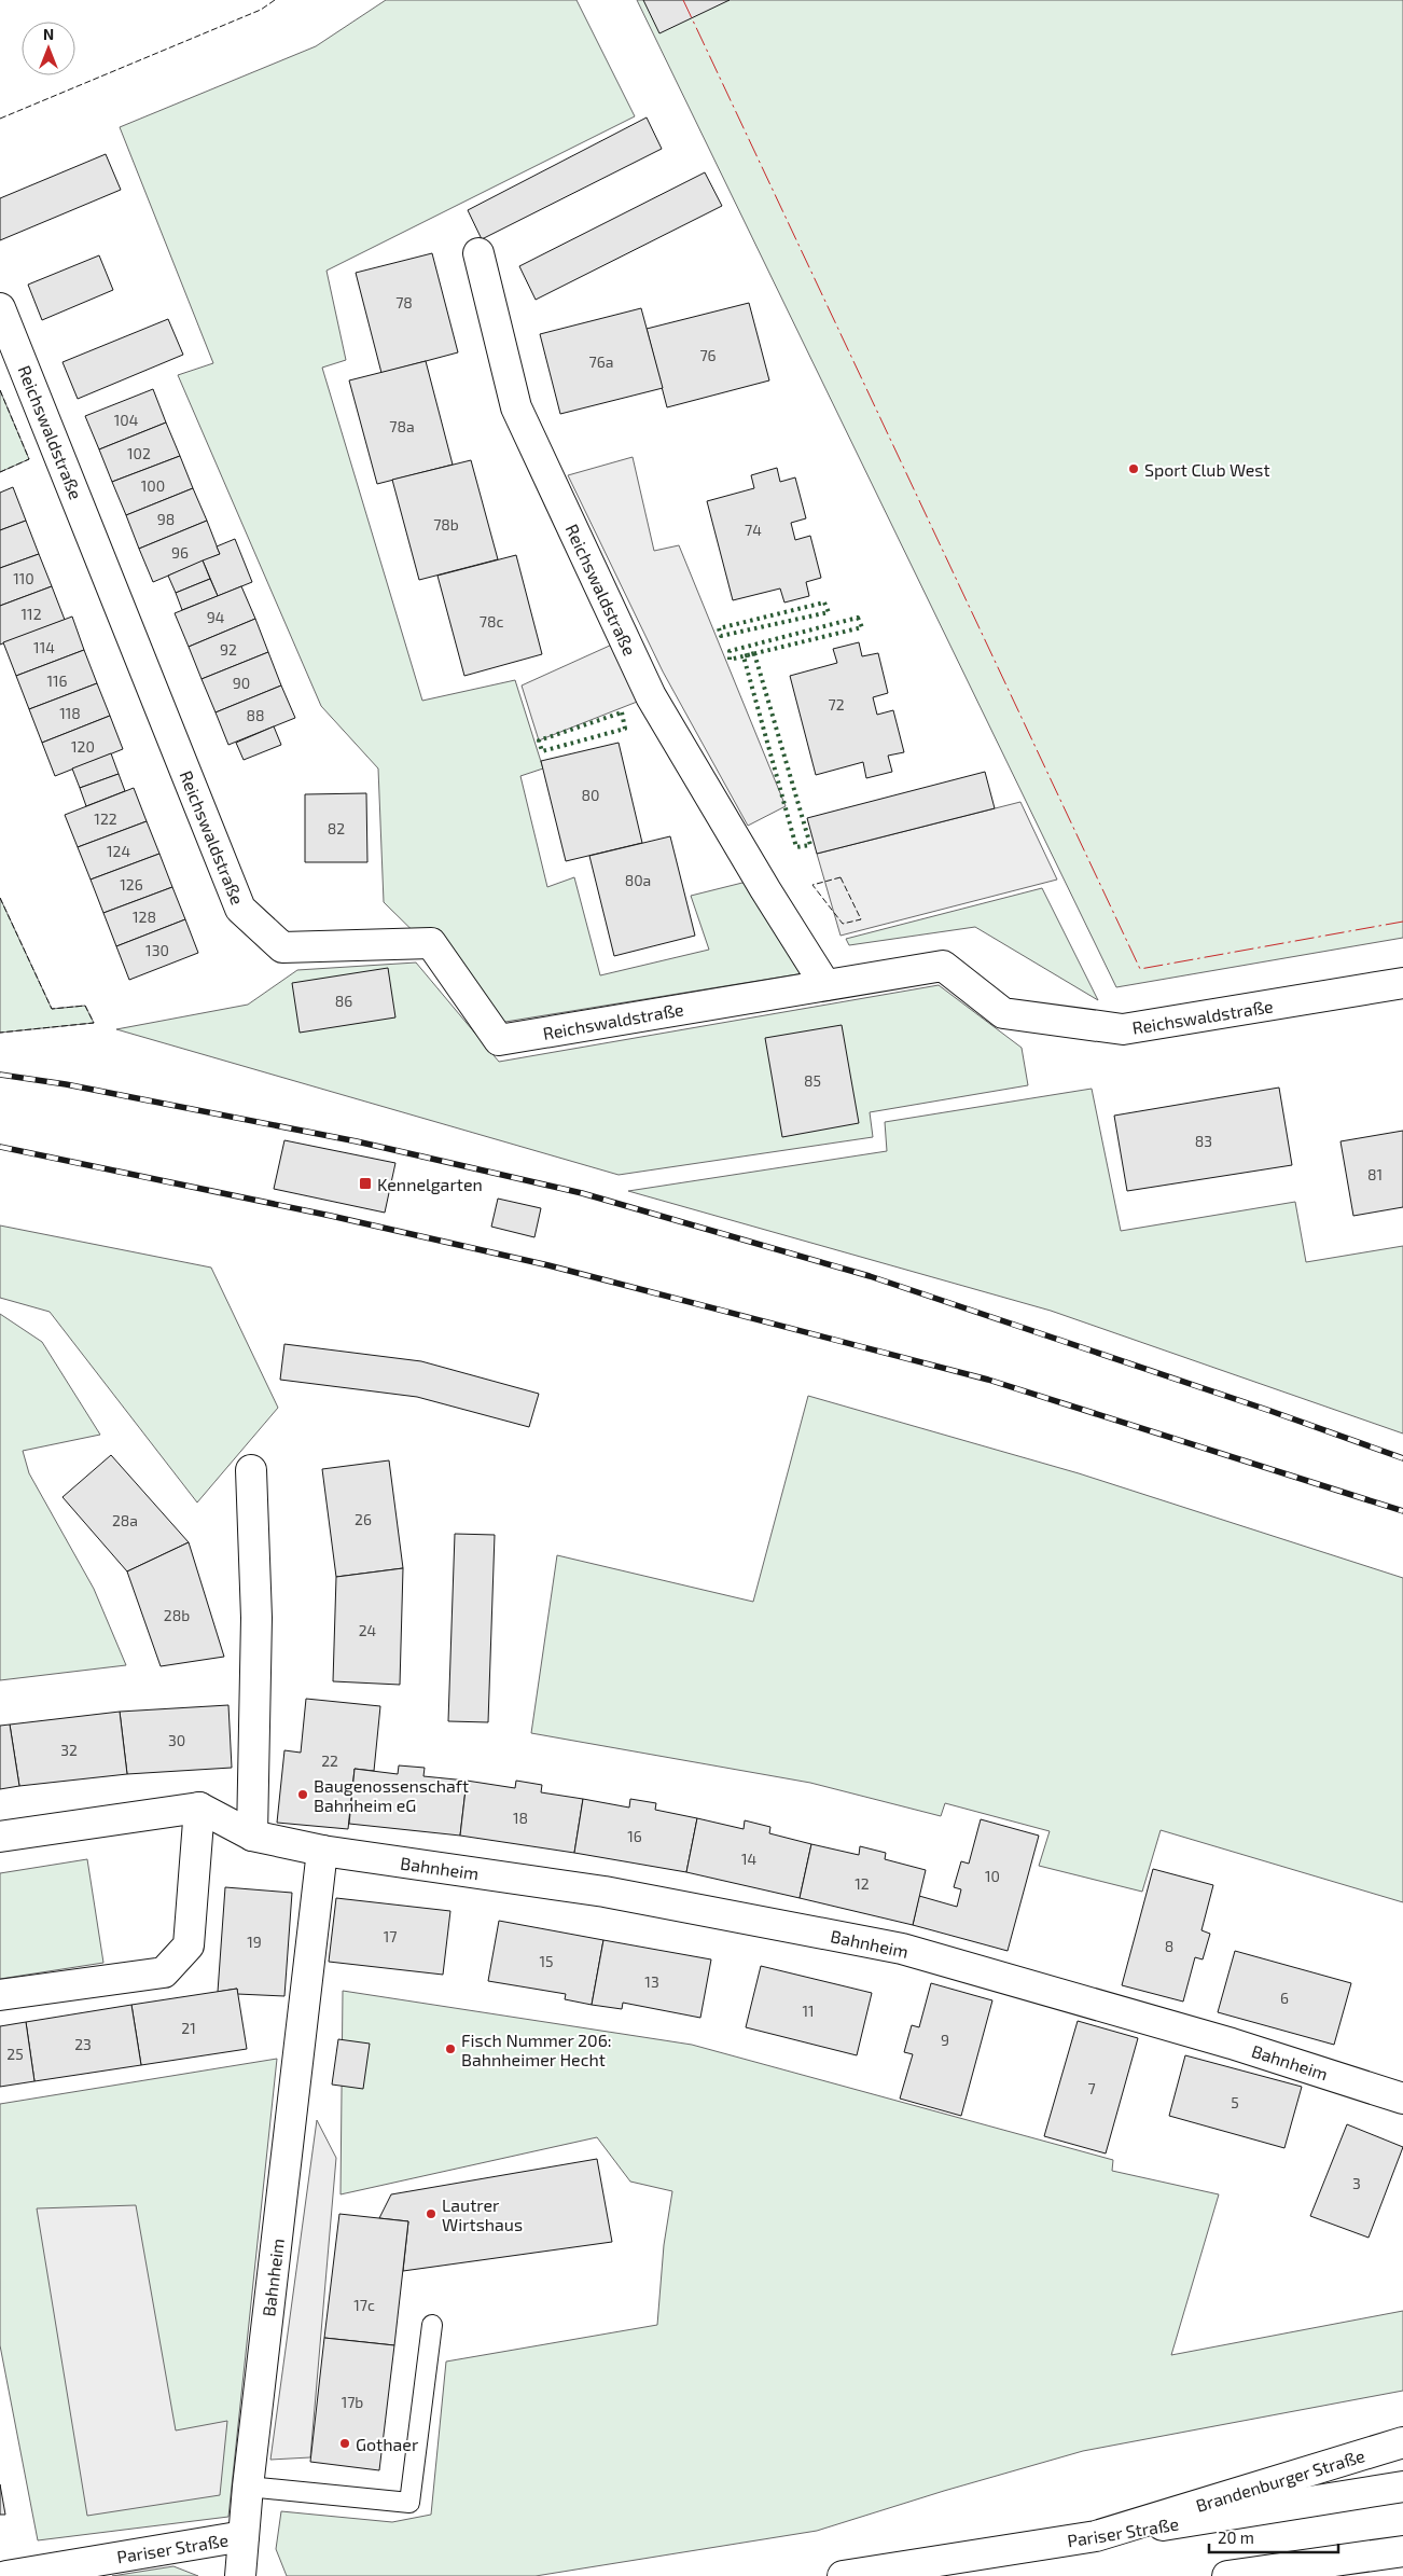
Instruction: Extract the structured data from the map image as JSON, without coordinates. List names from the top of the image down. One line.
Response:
{"streets":{"street":["Reichswaldstraße","Bahnheim","Brandenburger Straße","Pariser Straße"]},"crossings":[["Bahnheim","Pariser Straße"],["Brandenburger Straße","Pariser Straße"]],"places":{"other":["Sport Club West","Baugenossenschaft Bahnheim eG","Fisch Nummer 206: Bahnheimer Hecht","Lautrer Wirtshaus","Gothaer"],"transit":["Kennelgarten"]},"house_numbers":["78","76","76a","104","78a","102","100","98","78b","74","96","110","112","94","78c","114","92","116","90","72","118","88","120","80","122","82","124","80a","126","128","130","86","85","83","81","26","28a","28b","24","30","32","22","18","16","14","10","12","17","19","8","15","13","6","11","21","9","23","25","7","5","3","17c","17b"],"scale_bar":"20 m","north":"top"}
